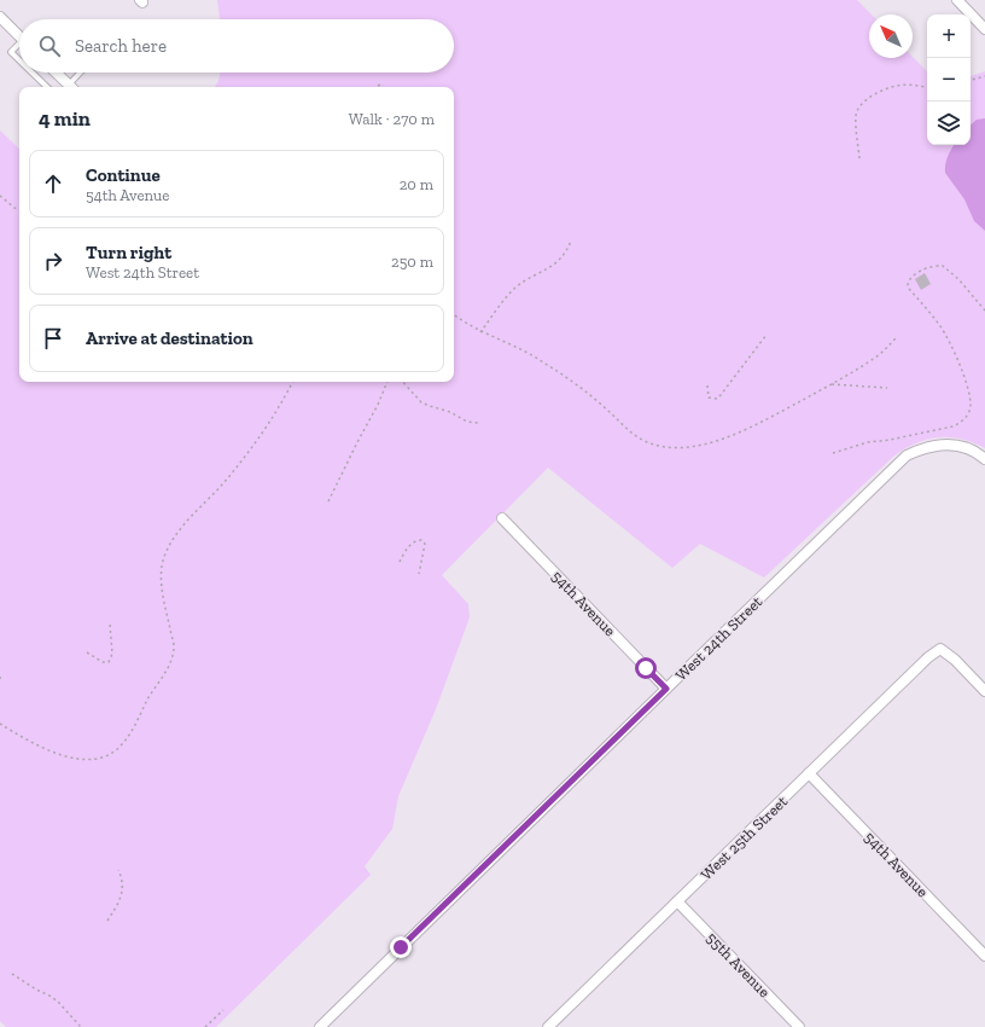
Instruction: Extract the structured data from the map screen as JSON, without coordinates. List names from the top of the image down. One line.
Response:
{"streets":{"street":["54th Avenue","West 24th Street","West 25th Street","55th Avenue"]},"crossings":[["54th Avenue","West 24th Street"],["54th Avenue","West 25th Street"],["West 25th Street","55th Avenue"]],"north":"top left","page":{"map_buttons":["+","−"],"search":"Search here","heading":["4 min","Walk · 270 m"],"list":[["Continue","54th Avenue","20 m"],["Turn right","West 24th Street","250 m"],"Arrive at destination"]}}
